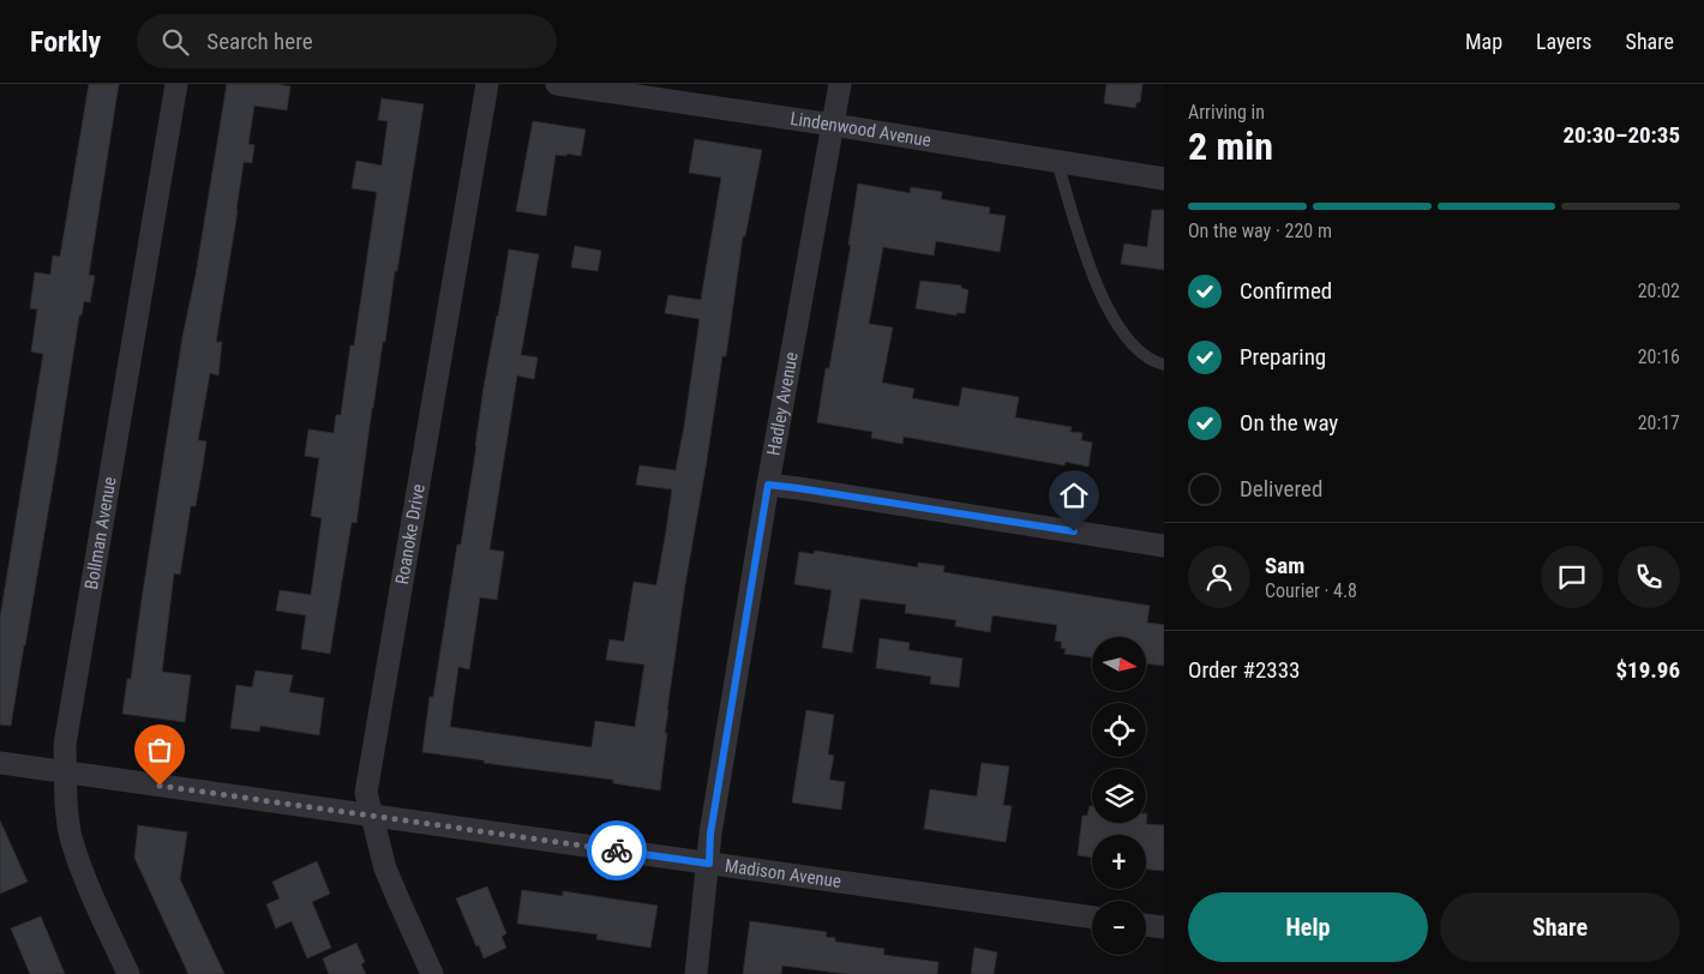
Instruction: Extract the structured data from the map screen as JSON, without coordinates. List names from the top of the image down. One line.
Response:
{"streets":{"street":["Lindenwood Avenue","Hadley Avenue","Bollman Avenue","Roanoke Drive","Madison Avenue"]},"crossings":[["Lindenwood Avenue","Hadley Avenue"],["Hadley Avenue","Madison Avenue"],["Bollman Avenue","Madison Avenue"],["Roanoke Drive","Madison Avenue"]],"north":"right","page":{"header":"Forkly","search":"Search here","nav":["Map","Layers","Share"],"heading":["2 min","Arriving in","20:30–20:35"],"panel":["Sam","Courier · 4.8","Order #2333","$19.96"],"bar":"On the way · 220 m","list":[["Confirmed","20:02"],["Preparing","20:16"],["On the way","20:17"],"Delivered"],"map_buttons":["+","−"],"buttons":["Help","Share"]}}
